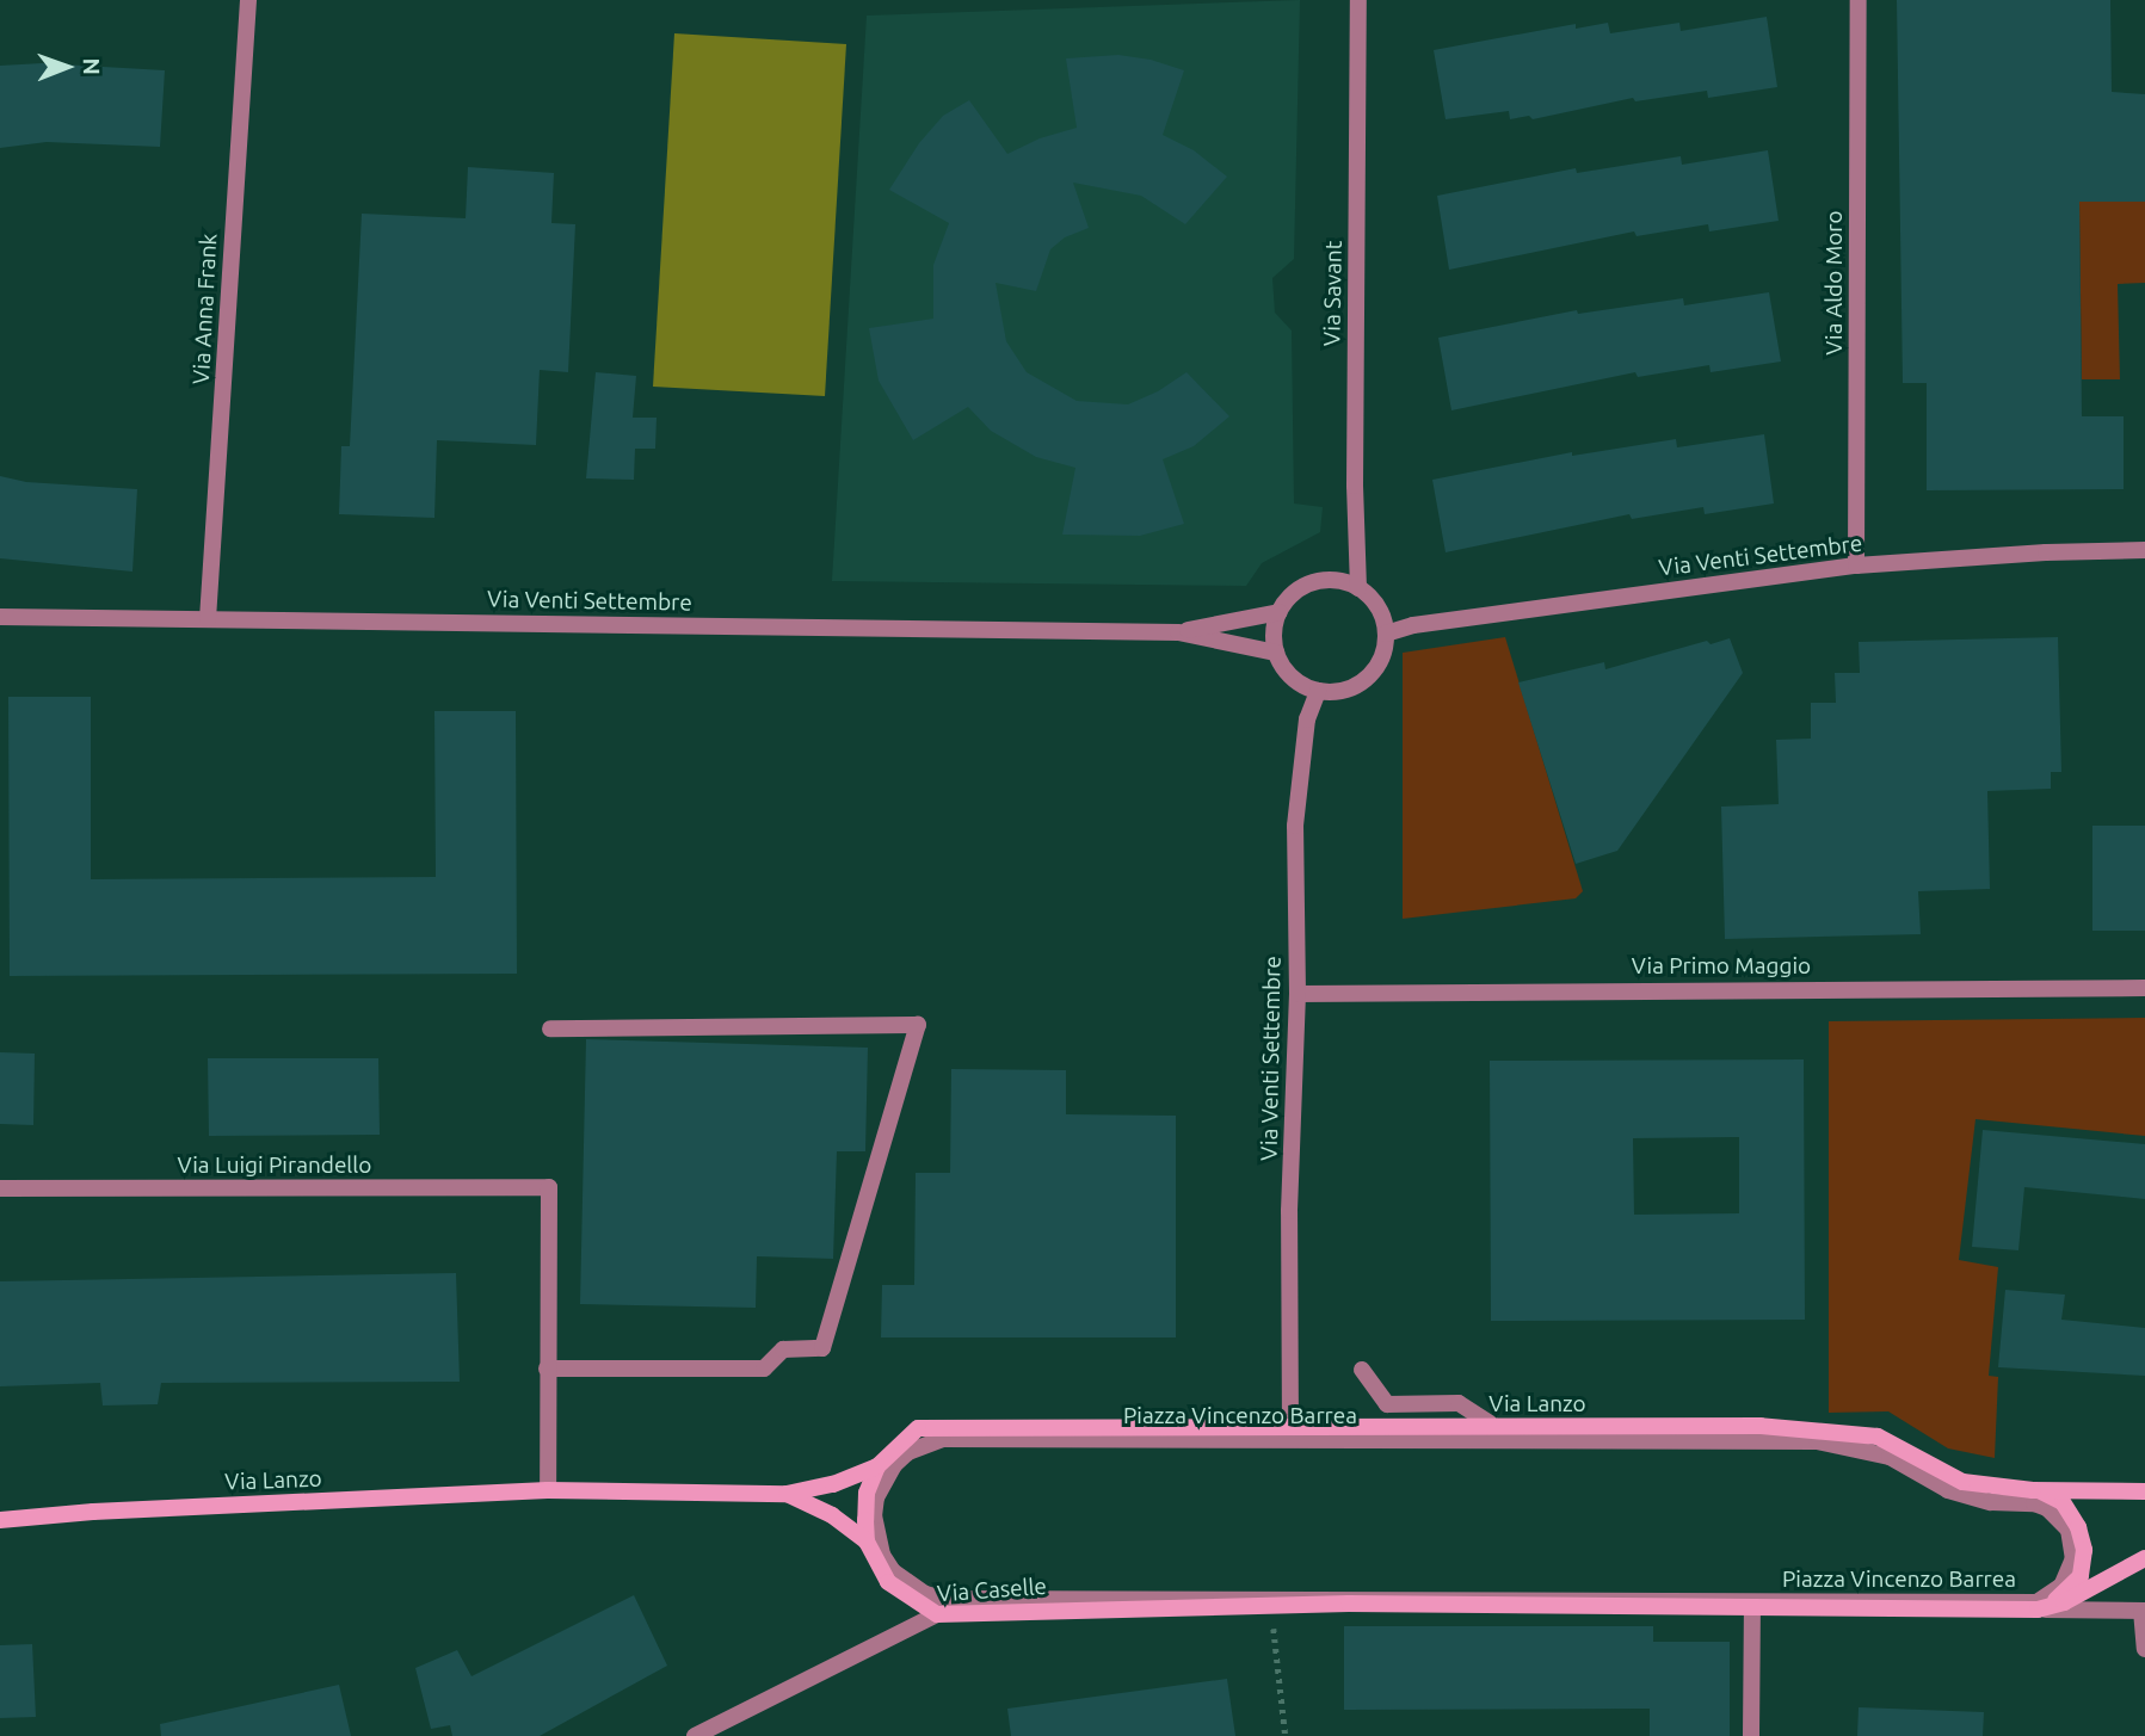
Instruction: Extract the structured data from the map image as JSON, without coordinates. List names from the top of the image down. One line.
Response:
{"streets":{"street":["Via Aldo Moro","Via Savant","Via Anna Frank","Via Venti Settembre","Via Primo Maggio","Via Luigi Pirandello","Via Lanzo","Piazza Vincenzo Barrea","Via Caselle"]},"crossings":[["Via Aldo Moro","Via Venti Settembre"],["Via Savant","Via Venti Settembre"],["Via Anna Frank","Via Venti Settembre"],["Via Venti Settembre","Via Primo Maggio"],["Via Venti Settembre","Via Lanzo"],["Piazza Vincenzo Barrea","Via Caselle"]],"north":"right"}
